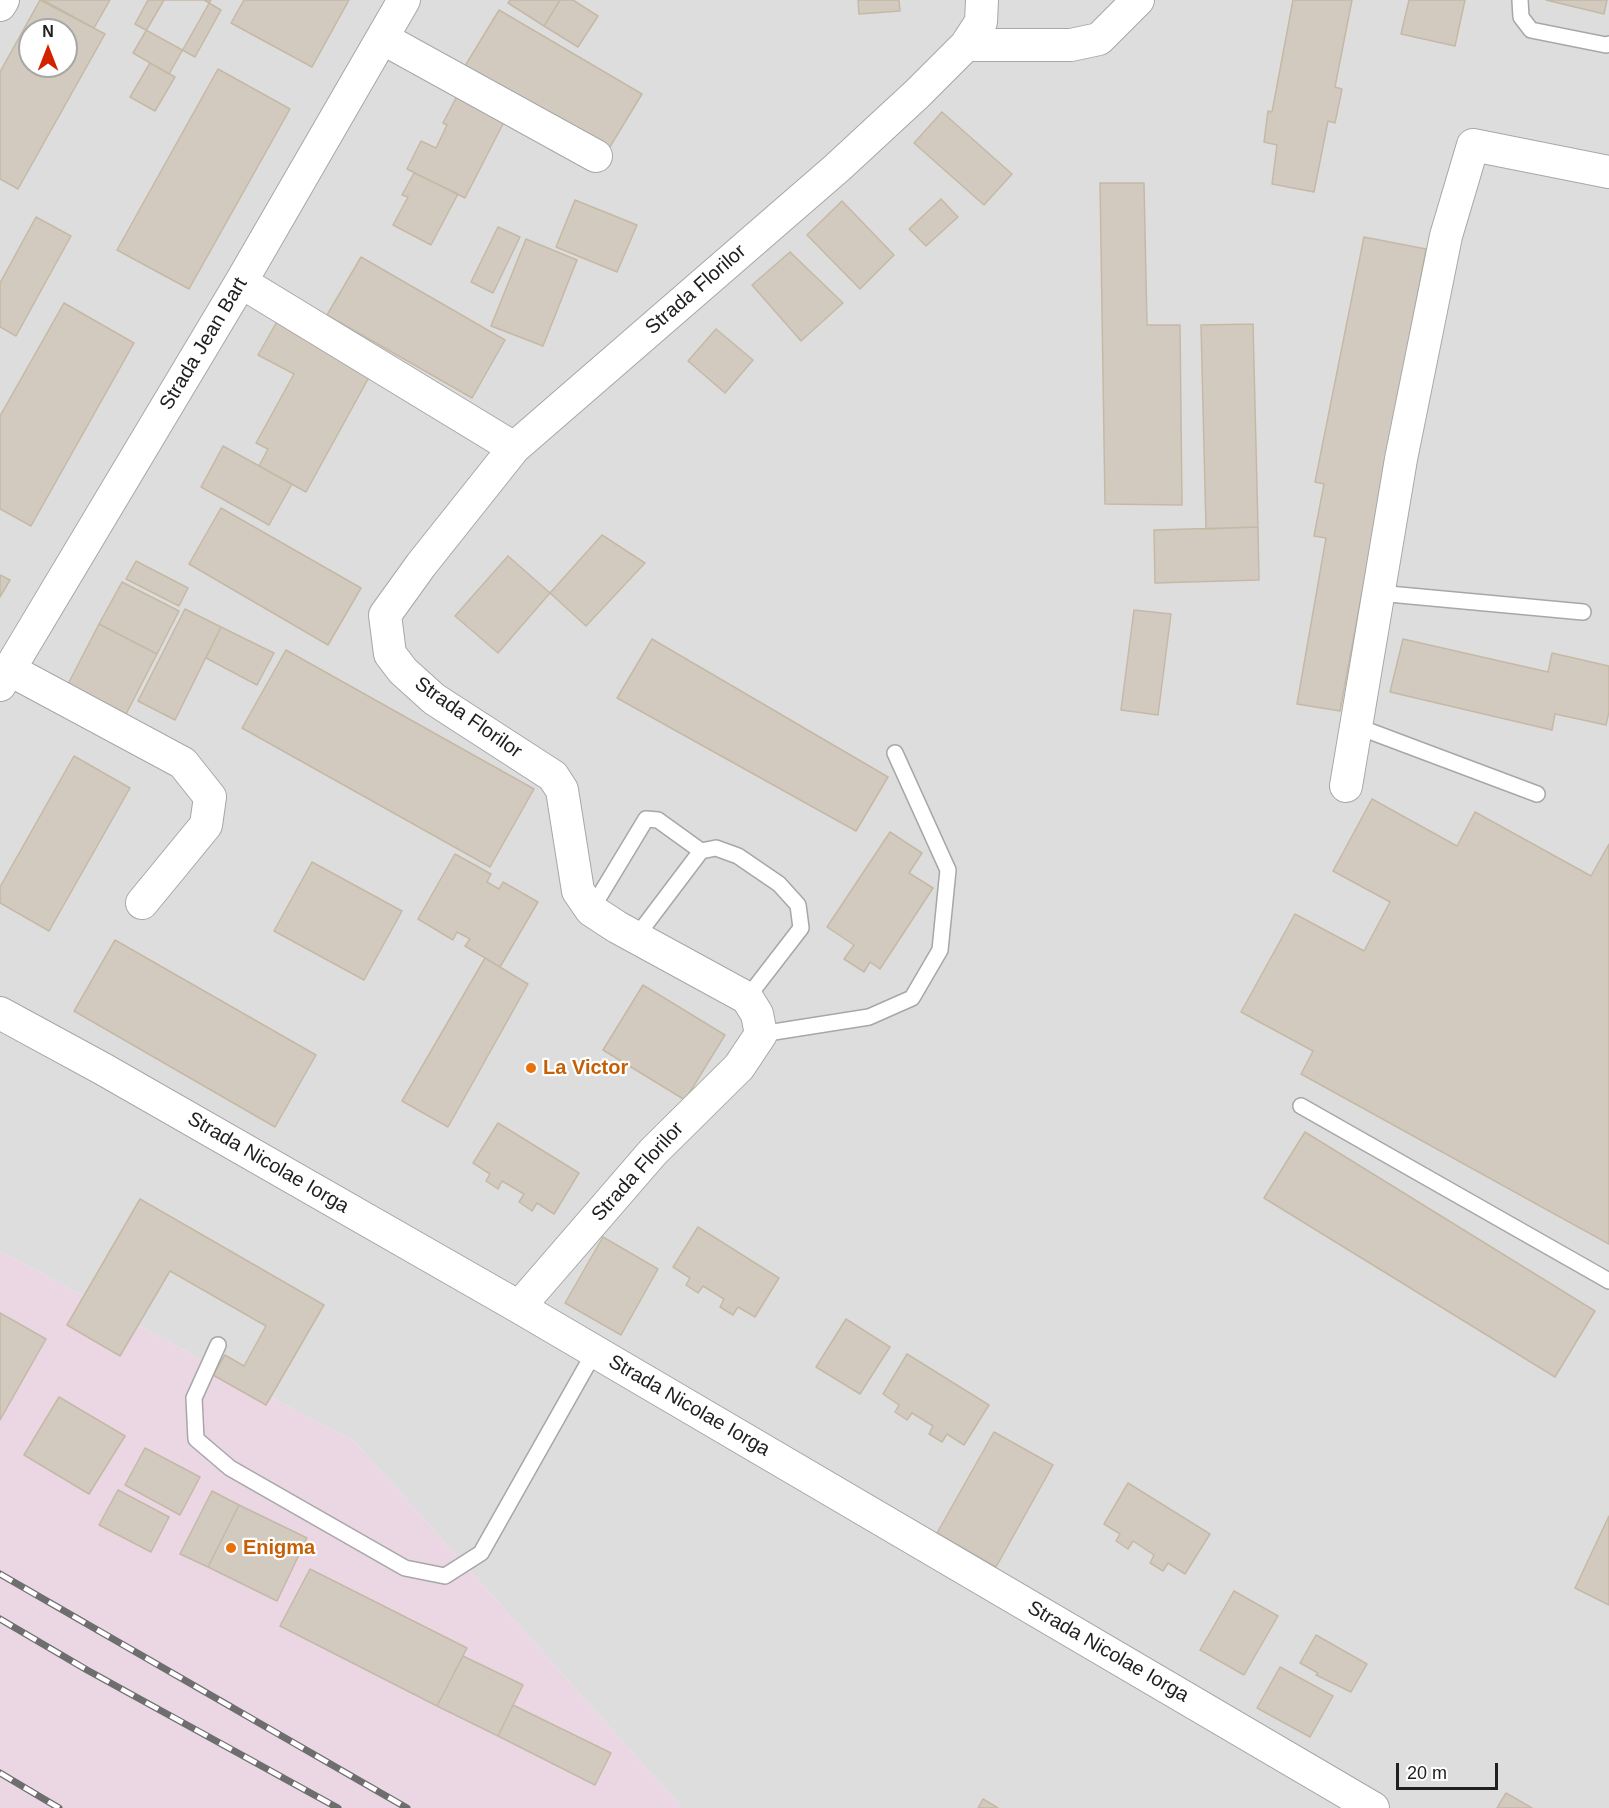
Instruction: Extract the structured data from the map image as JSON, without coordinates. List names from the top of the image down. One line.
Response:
{"streets":{"street":["Strada Florilor","Strada Jean Bart","Strada Nicolae Iorga"]},"crossings":[["Strada Florilor","Strada Nicolae Iorga"]],"places":["La Victor","Enigma"],"scale_bar":"20 m","north":"top"}
